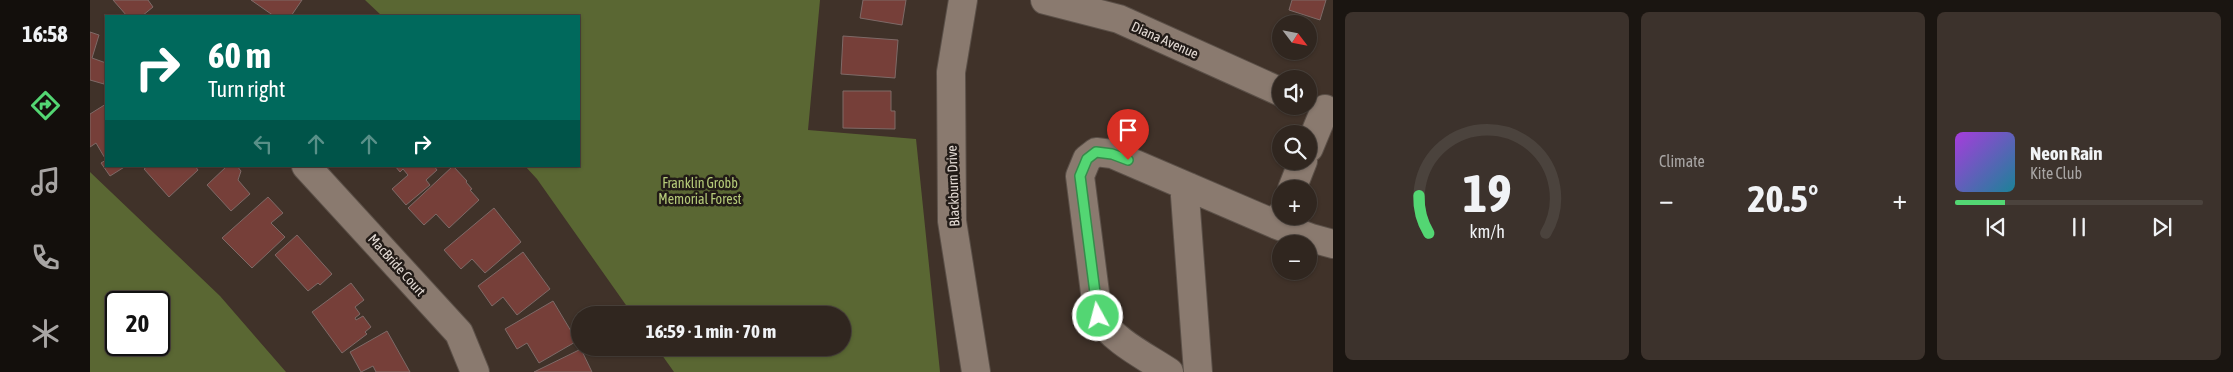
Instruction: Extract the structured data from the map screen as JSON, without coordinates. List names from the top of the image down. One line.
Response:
{"streets":{"street":["Diana Avenue","Blackburn Drive","MacBride Court"]},"parks":["Franklin Grobb Memorial Forest"],"north":"bottom right","page":{"tabs":"16:58","tile":"Climate","map_buttons":["+","−"],"turn":["60 m","Turn right"],"song":["Neon Rain","Kite Club"],"heat":["−","20.5°","+"],"limit":"20","trip":"16:59 · 1 min · 70 m","gauge":["19","km/h"]}}
